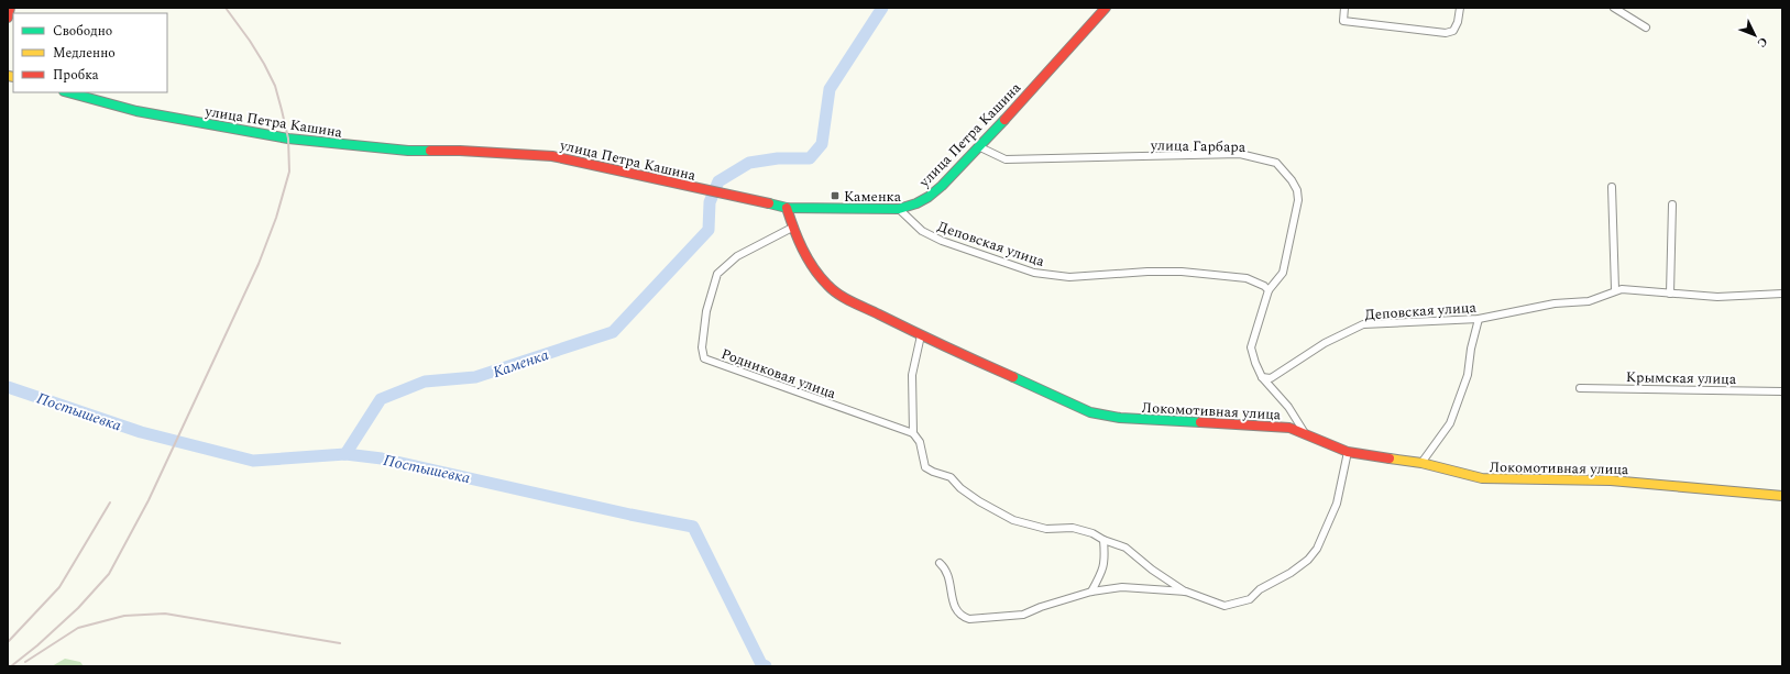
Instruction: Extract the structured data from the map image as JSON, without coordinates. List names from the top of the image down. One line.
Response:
{"streets":{"main road":["улица Петра Кашина","Локомотивная улица"],"street":["улица Гарбара","Деповская улица","Родниковая улица","Крымская улица"]},"crossings":[["улица Петра Кашина","улица Гарбара"],["улица Петра Кашина","Деповская улица"],["улица Петра Кашина","Локомотивная улица"],["улица Гарбара","Деповская улица"],["Родниковая улица","Локомотивная улица"]],"water":["Каменка","Постышевка"],"places":{"transit":["Каменка"]},"legend":["Свободно","Медленно","Пробка"],"north":"bottom right"}
